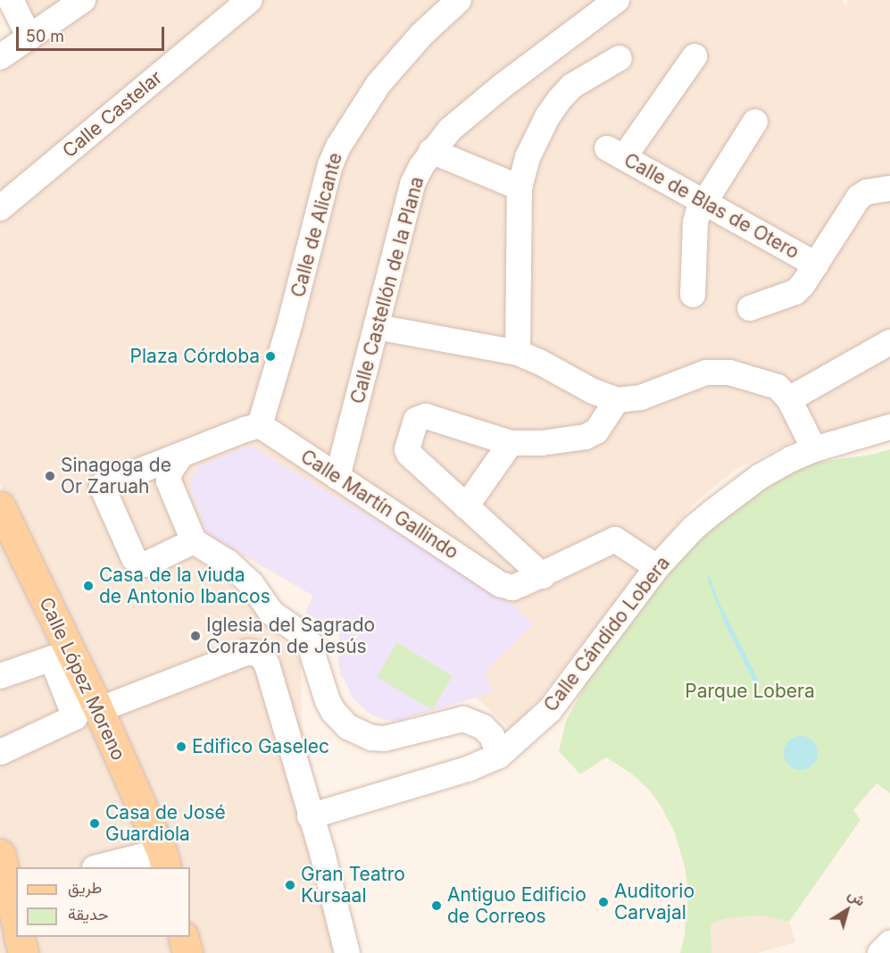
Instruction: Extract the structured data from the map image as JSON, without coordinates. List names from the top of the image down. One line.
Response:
{"streets":{"main road":["Calle López Moreno"],"street":["Calle Castelar","Calle de Blas de Otero","Calle de Alicante","Calle Castellón de la Plana","Calle Martín Gallindo","Calle Cándido Lobera"]},"crossings":[["Calle de Alicante","Calle Martín Gallindo"],["Calle Castellón de la Plana","Calle Martín Gallindo"]],"parks":["Parque Lobera"],"places":["Plaza Córdoba","Sinagoga de Or Zaruah","Casa de la viuda de Antonio Ibancos","Iglesia del Sagrado Corazón de Jesús","Edifico Gaselec","Casa de José Guardiola","Gran Teatro Kursaal","Auditorio Carvajal","Antiguo Edificio de Correos"],"legend":["طريق","حديقة"],"scale_bar":"50 m","north":"top right"}
